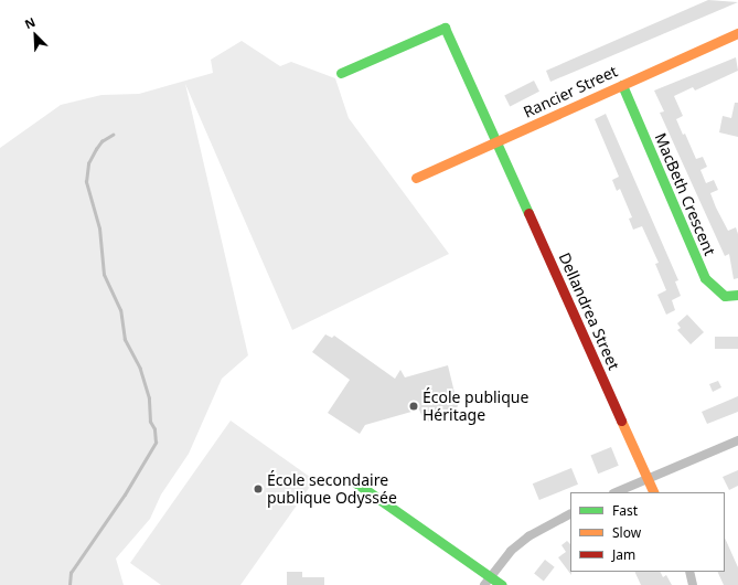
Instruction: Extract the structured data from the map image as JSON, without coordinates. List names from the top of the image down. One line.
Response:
{"streets":{"street":["Rancier Street","MacBeth Crescent","Dellandrea Street"]},"crossings":[["Rancier Street","MacBeth Crescent"],["Rancier Street","Dellandrea Street"]],"places":["École publique Héritage","École secondaire publique Odyssée"],"legend":["Fast","Slow","Jam"],"north":"top left"}
